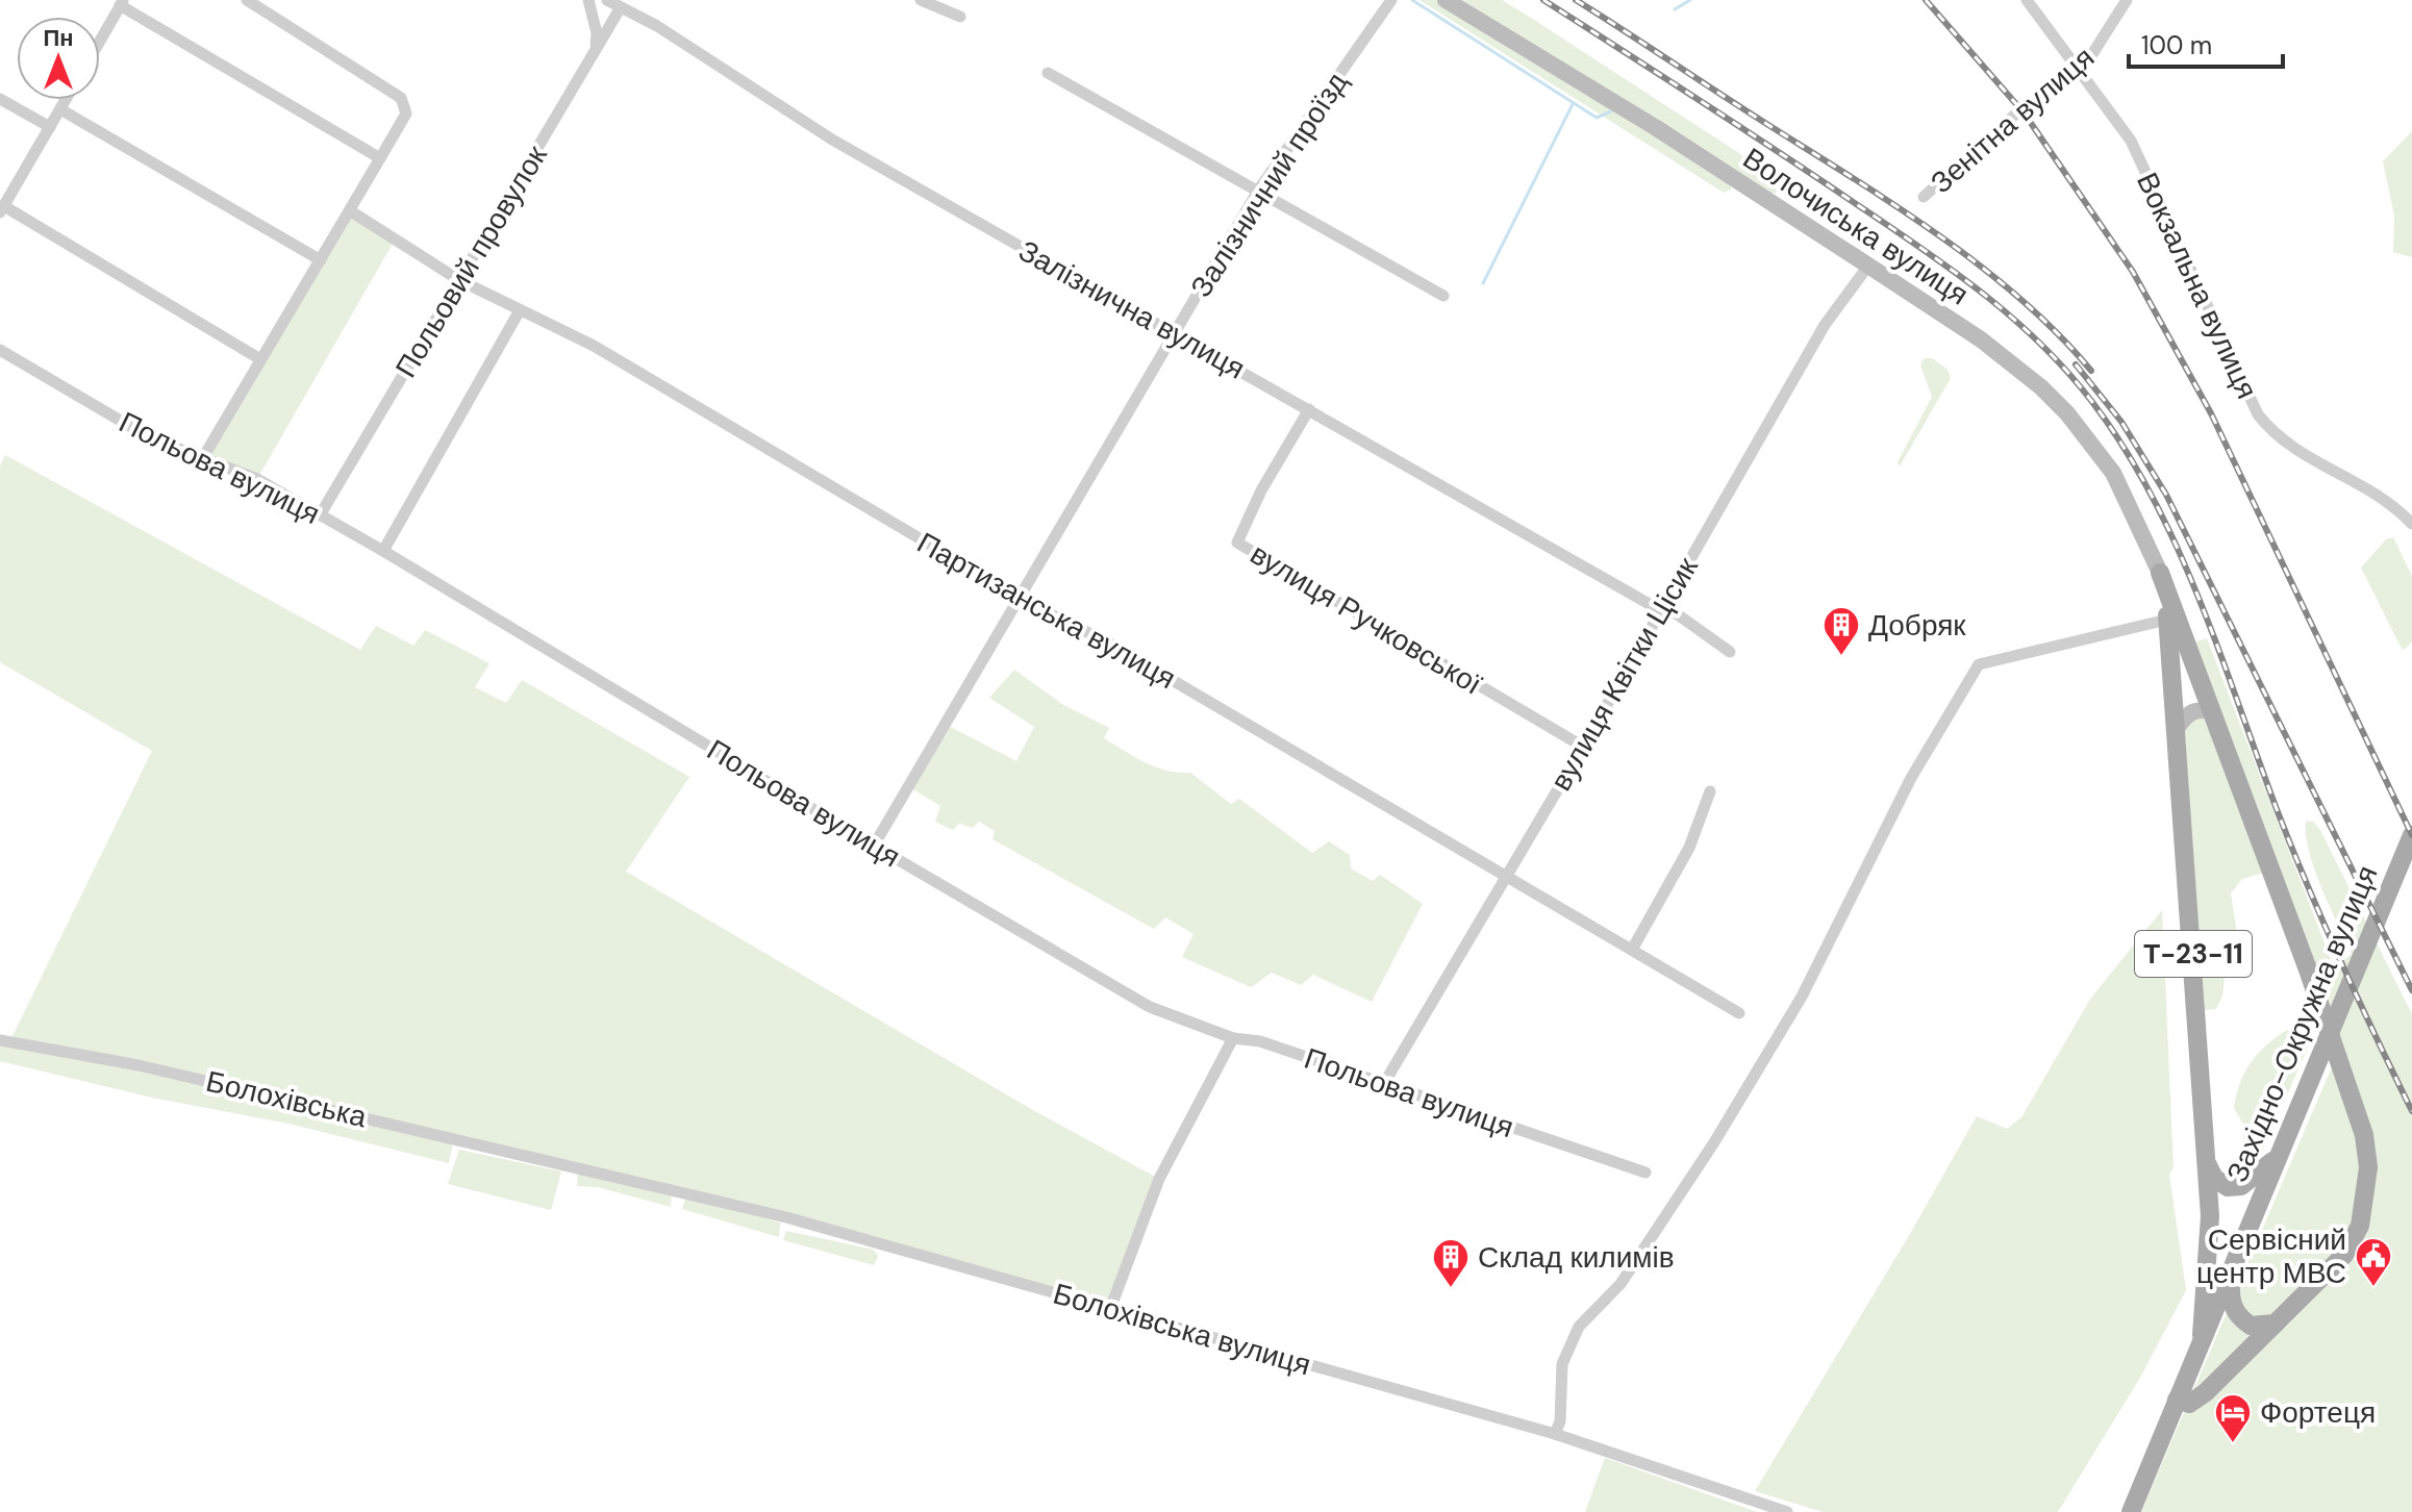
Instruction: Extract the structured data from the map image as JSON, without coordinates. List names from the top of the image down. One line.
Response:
{"streets":{"main road":["Волочиська вулиця","Т-23-11","Західно-Окружна вулиця"],"street":["Зенітна вулиця","Залізничний проїзд","Польовий провулок","Вокзальна вулиця","Залізнична вулиця","Польова вулиця","Партизанська вулиця","вулиця Ручковської","вулиця Квітки Цісик","Болохівська","Болохівська вулиця"]},"crossings":[["Зенітна вулиця","Вокзальна вулиця"],["Залізничний проїзд","Залізнична вулиця"],["Залізничний проїзд","Польова вулиця"],["Залізничний проїзд","Партизанська вулиця"],["Волочиська вулиця","вулиця Квітки Цісик"],["Волочиська вулиця","Т-23-11"],["Польовий провулок","Залізнична вулиця"],["Польовий провулок","Польова вулиця"],["Польовий провулок","Партизанська вулиця"],["Залізнична вулиця","вулиця Ручковської"],["Залізнична вулиця","вулиця Квітки Цісик"],["Польова вулиця","вулиця Квітки Цісик"],["Партизанська вулиця","вулиця Квітки Цісик"],["вулиця Ручковської","вулиця Квітки Цісик"],["Т-23-11","Західно-Окружна вулиця"],["Болохівська","Болохівська вулиця"]],"places":{"building":["Добряк","Склад килимів"],"public building":["Сервісний центр МВС"],"hotel":["Фортеця"]},"scale_bar":"100 m","north":"top"}
